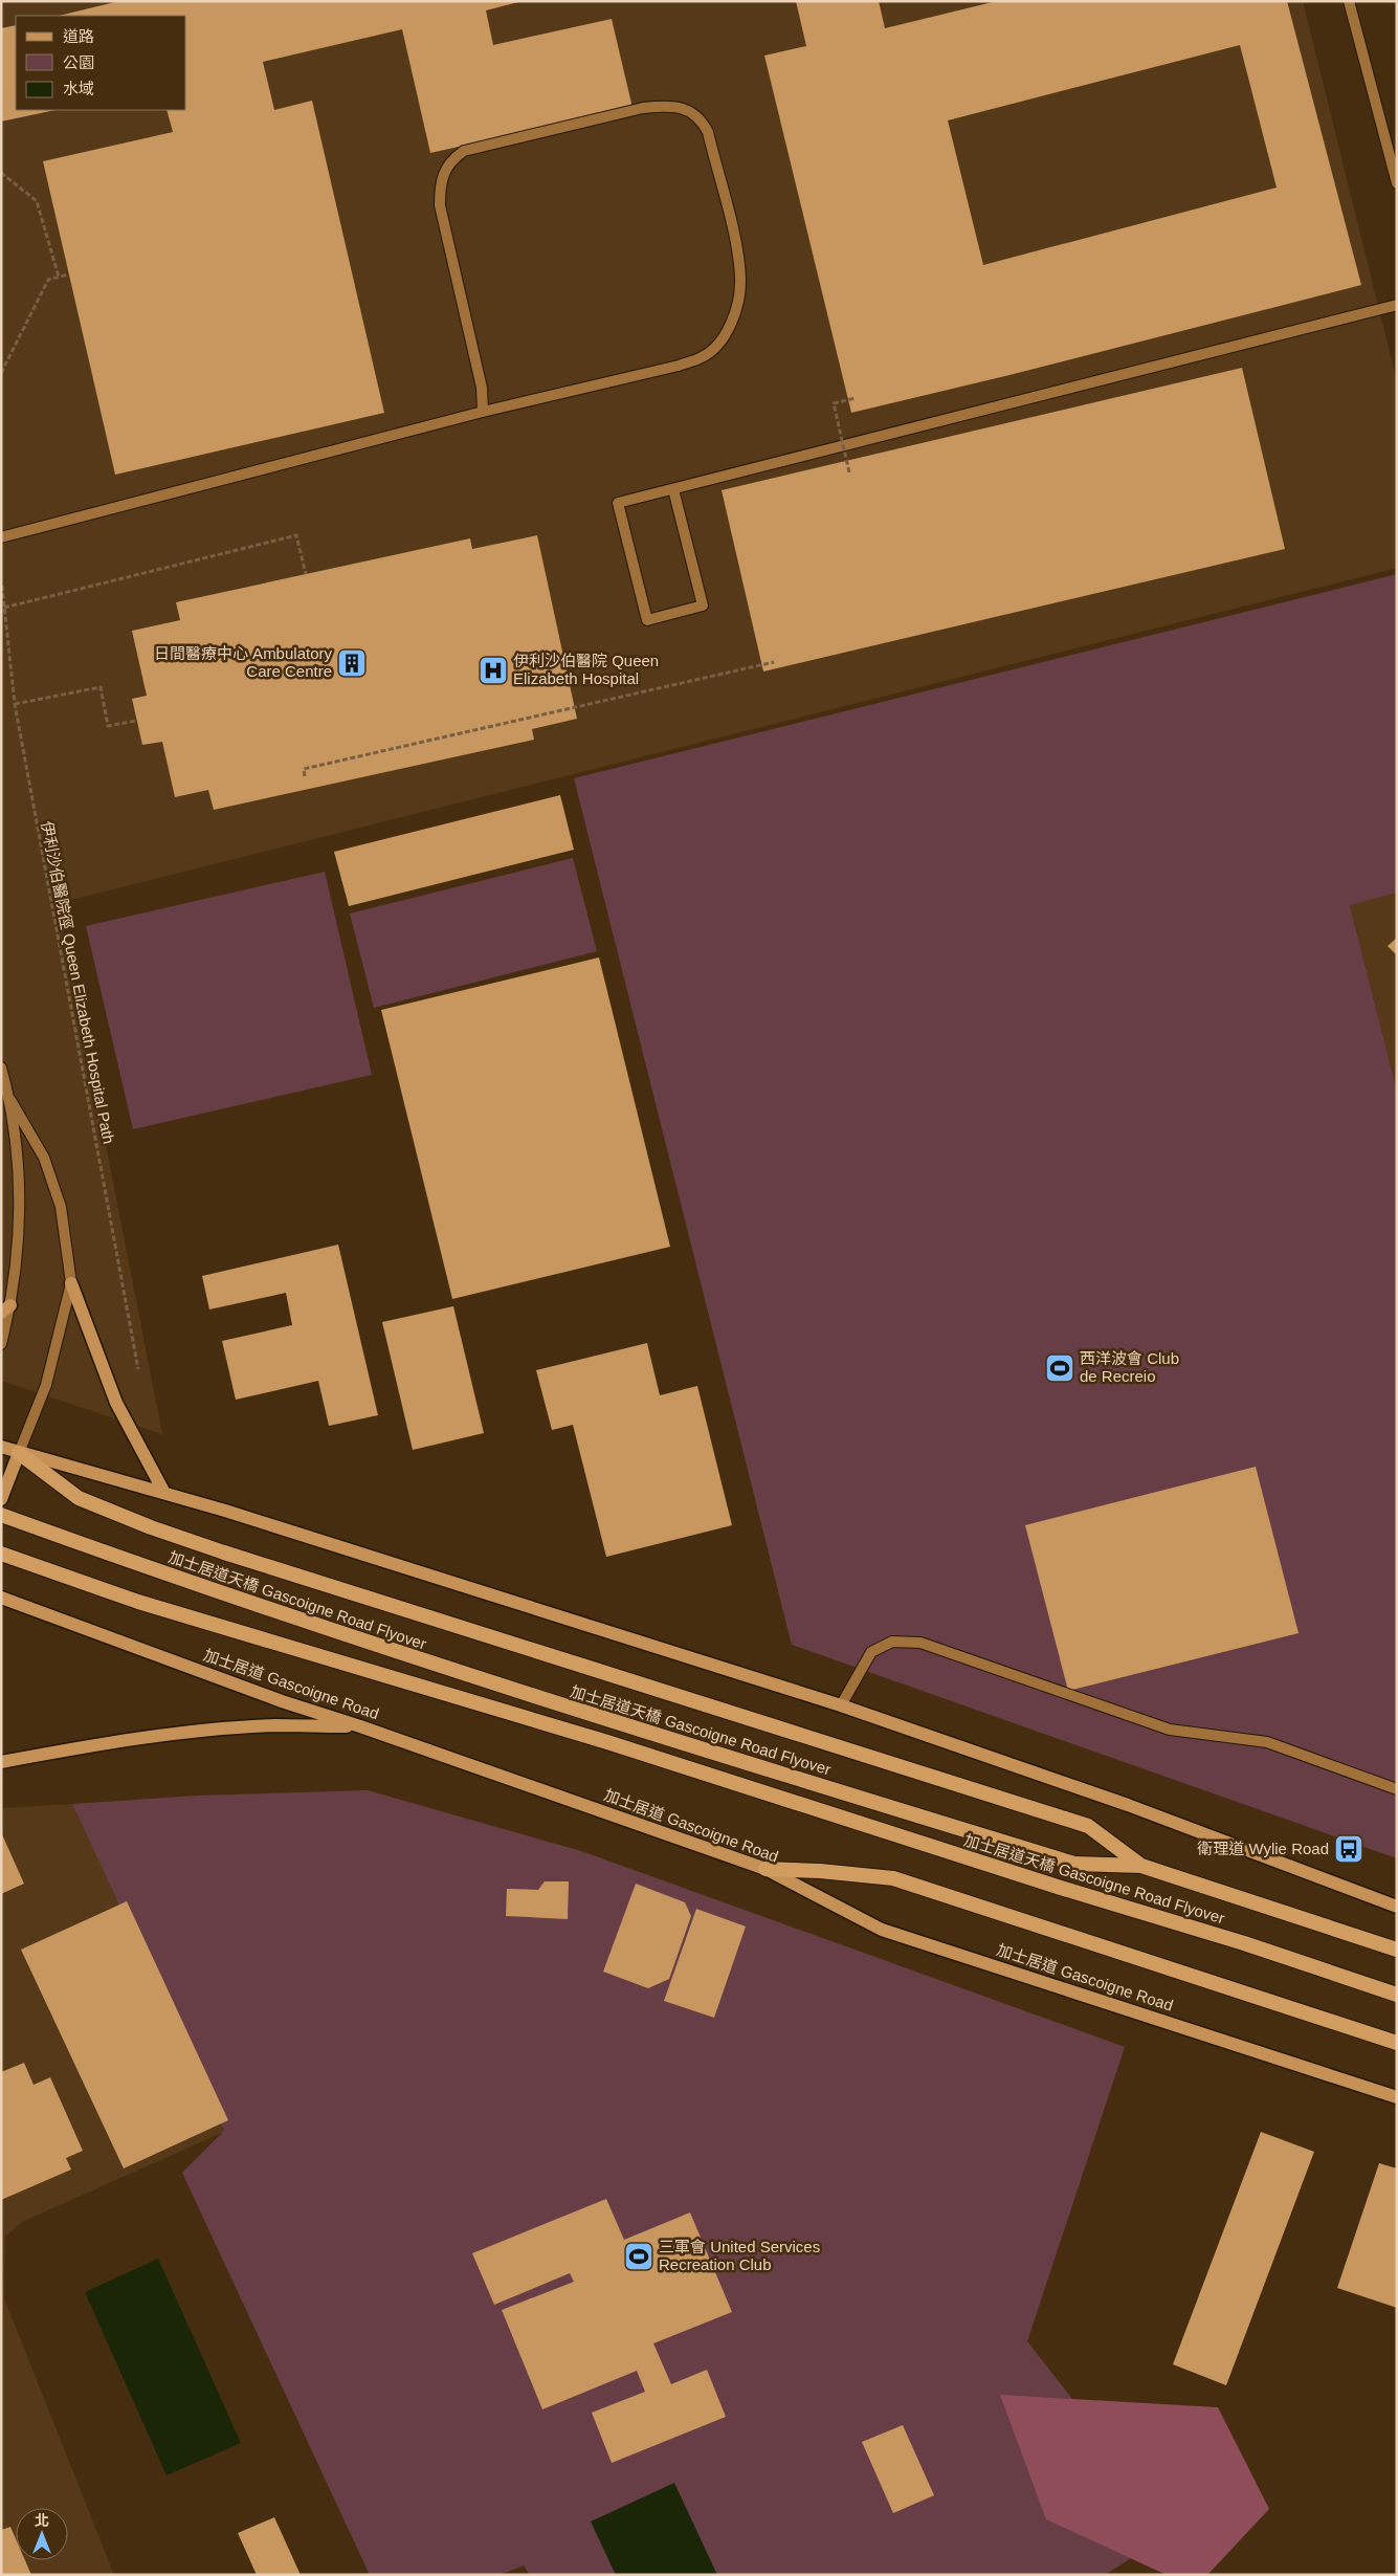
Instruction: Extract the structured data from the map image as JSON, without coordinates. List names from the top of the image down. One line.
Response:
{"streets":{"highway":["加士居道天橋 Gascoigne Road Flyover"],"main road":["加士居道 Gascoigne Road"],"path":["伊利沙伯醫院徑 Queen Elizabeth Hospital Path"]},"places":{"building":["日間醫療中心 Ambulatory Care Centre"],"hospital":["伊利沙伯醫院 Queen Elizabeth Hospital"],"sports":["西洋波會 Club de Recreio","三軍會 United Services Recreation Club"],"bus stop":["衛理道 Wylie Road"]},"legend":["道路","公園","水域"],"north":"top"}
